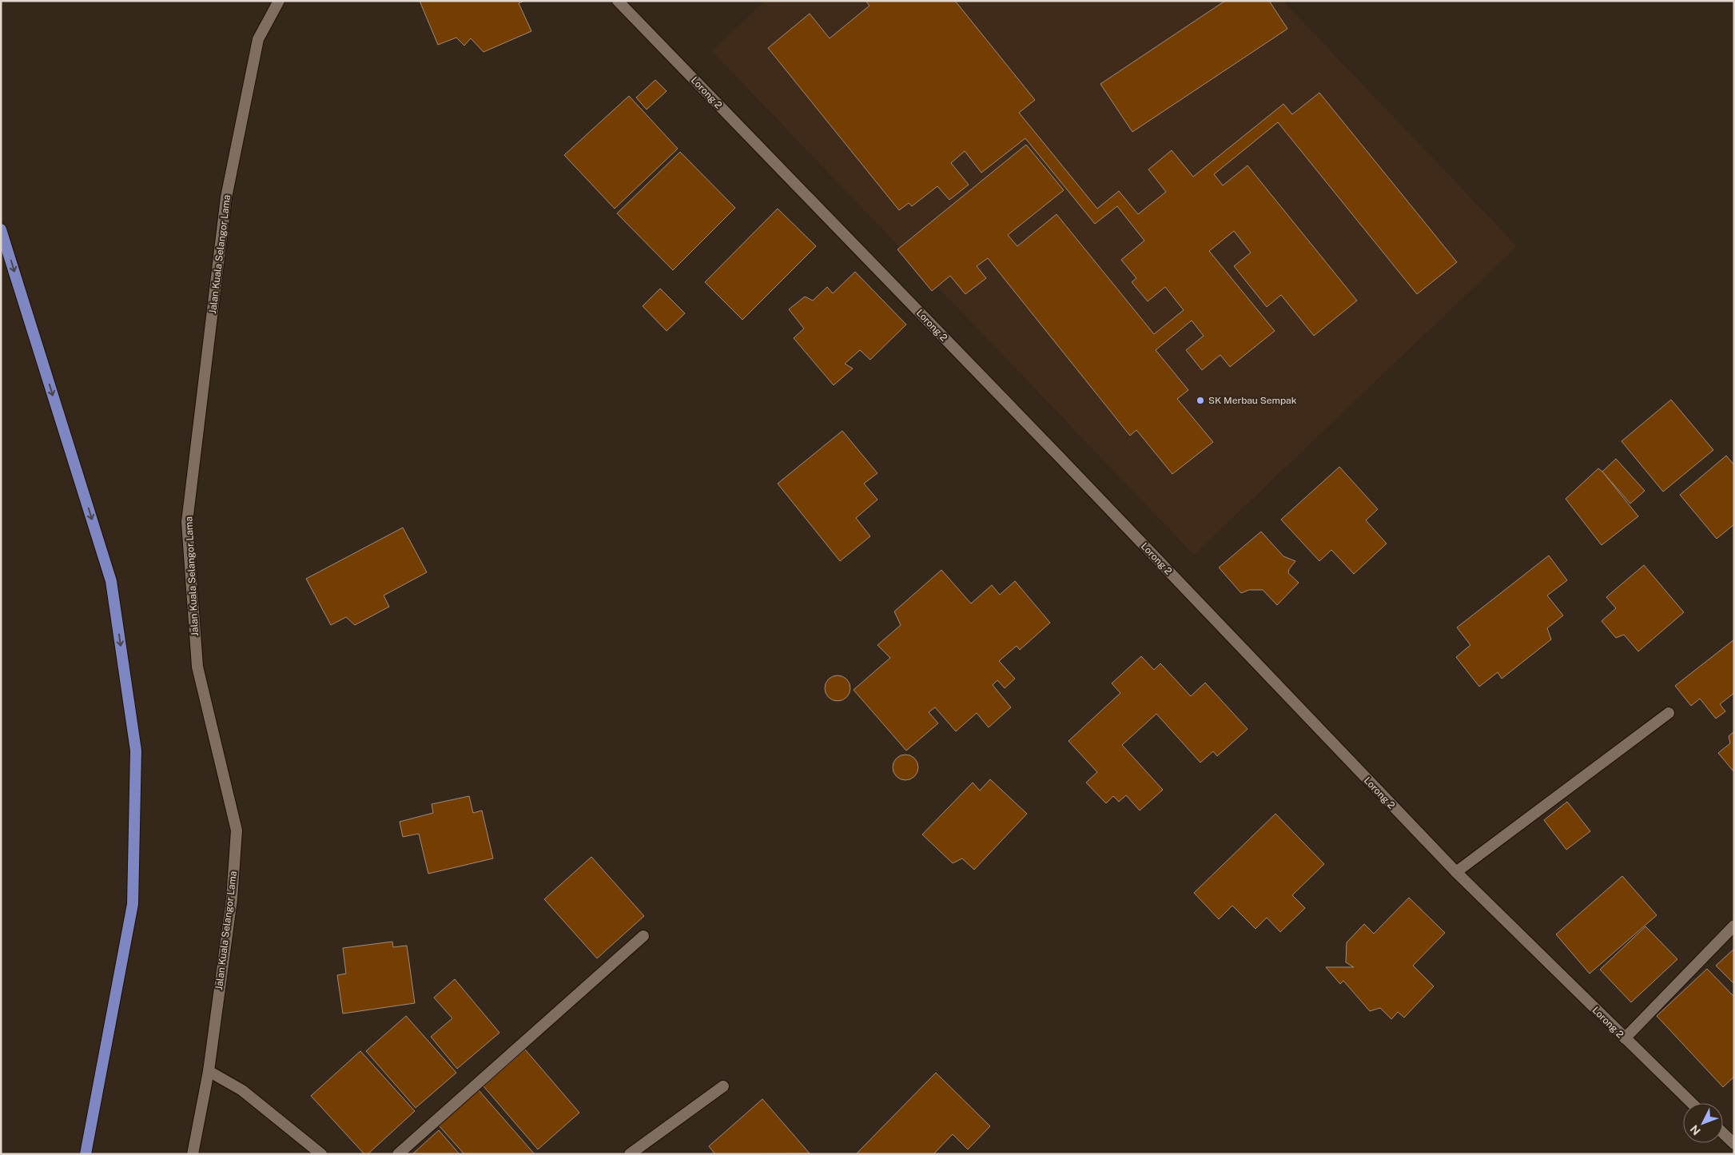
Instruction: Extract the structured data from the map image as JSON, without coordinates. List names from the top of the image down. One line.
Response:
{"streets":{"street":["Lorong 2","Jalan Kuala Selangor Lama"]},"places":["SK Merbau Sempak"],"north":"bottom left"}
